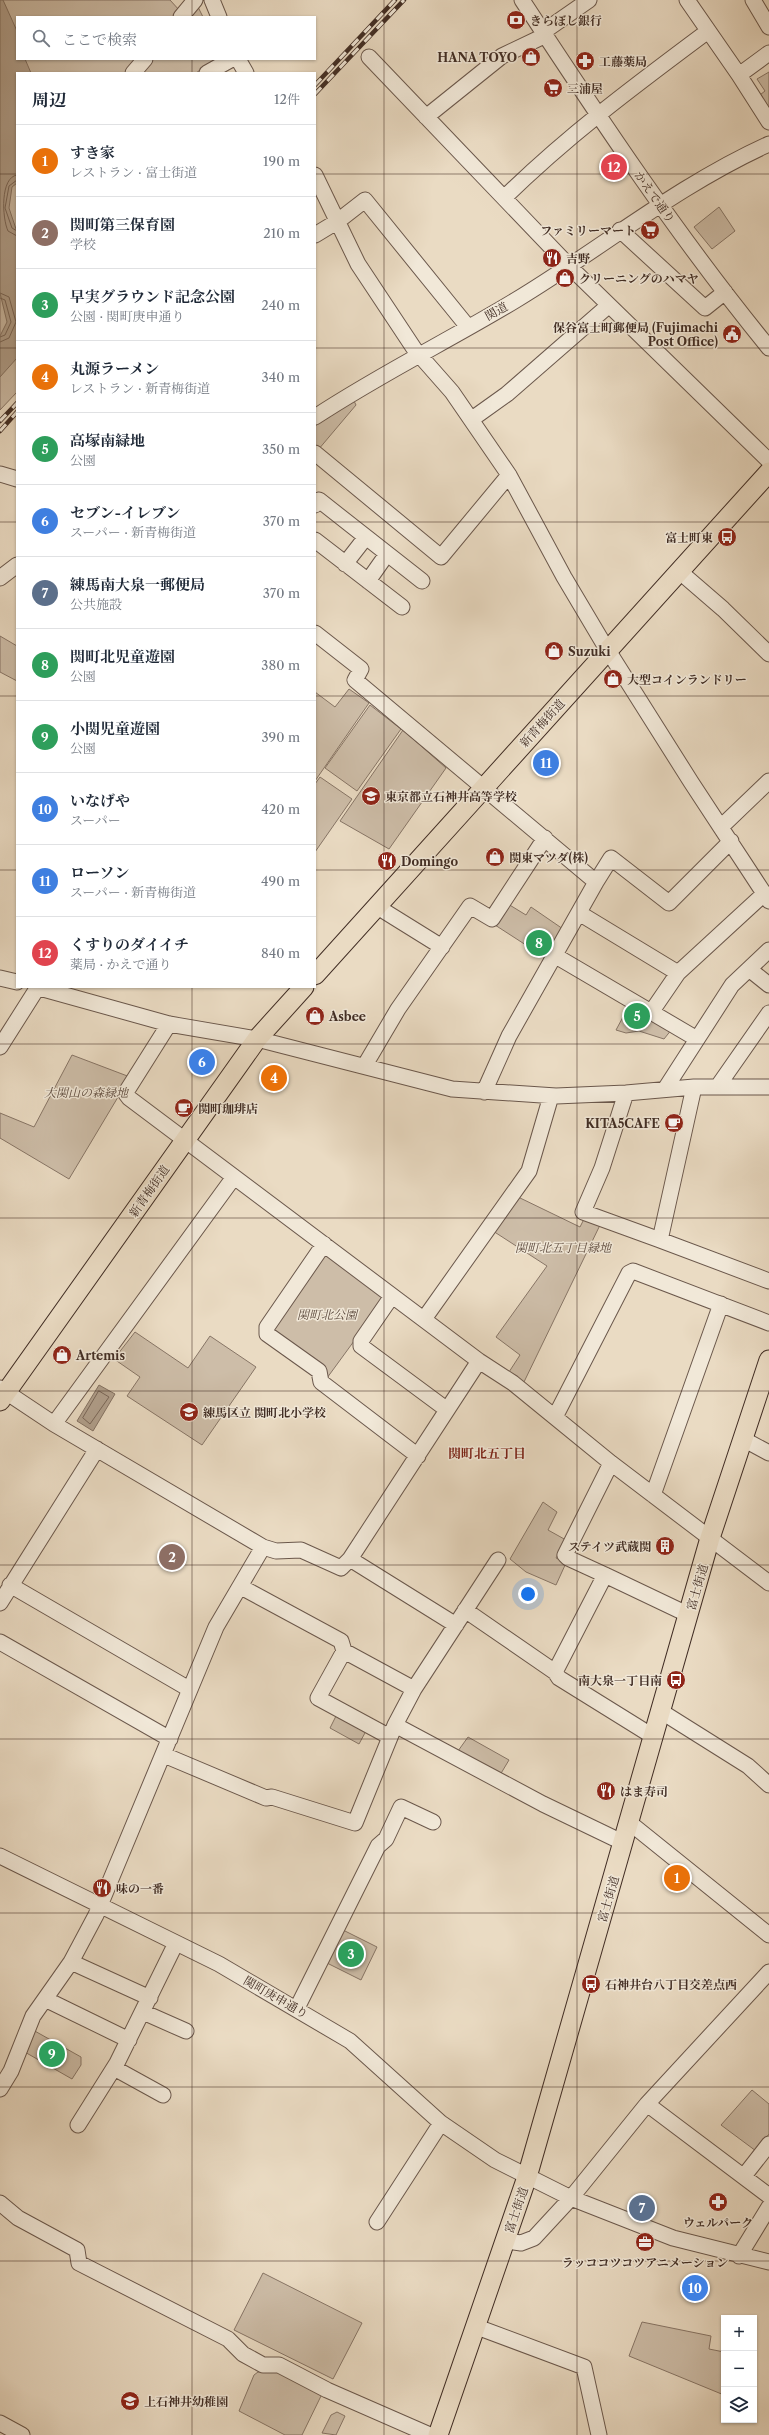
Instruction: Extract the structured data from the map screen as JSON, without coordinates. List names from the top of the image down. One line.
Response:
{"streets":{"main road":["新青梅街道","富士街道"],"street":["かえで通り","関道","関町庚申通り"]},"crossings":[["かえで通り","関道"],["富士街道","関町庚申通り"]],"districts":["関町北五丁目"],"parks":["大関山の森緑地","関町北五丁目緑地","関町北公園"],"places":{"bank":["きらぼし銀行"],"shop":["HANA TOYO","クリーニングのハマヤ","Suzuki","大型コインランドリー","関東マツダ(株)","Asbee","Artemis"],"pharmacy":["工藤薬局","ウェルパーク"],"supermarket":["三浦屋","ファミリーマート"],"restaurant":["吉野","Domingo","はま寿司","味の一番"],"public building":["保谷富士町郵便局 (Fujimachi Post Office)"],"bus stop":["富士町東","南大泉一丁目南","石神井台八丁目交差点西"],"school or university":["東京都立石神井高等学校","練馬区立 関町北小学校","上石神井幼稚園"],"cafe":["関町珈琲店","KITA5CAFE"],"building":["ステイツ武蔵関"],"office":["ラッココツコツアニメーション"]},"page":{"search":"ここで検索","heading":["周辺","12件"],"list":[{"mark":"1","name":"すき家","note":"レストラン · 富士街道","value":"190 m"},{"mark":"2","name":"関町第三保育園","note":"学校","value":"210 m"},{"mark":"3","name":"早実グラウンド記念公園","note":"公園 · 関町庚申通り","value":"240 m"},{"mark":"4","name":"丸源ラーメン","note":"レストラン · 新青梅街道","value":"340 m"},{"mark":"5","name":"高塚南緑地","note":"公園","value":"350 m"},{"mark":"6","name":"セブン-イレブン","note":"スーパー · 新青梅街道","value":"370 m"},{"mark":"7","name":"練馬南大泉一郵便局","note":"公共施設","value":"370 m"},{"mark":"8","name":"関町北児童遊園","note":"公園","value":"380 m"},{"mark":"9","name":"小関児童遊園","note":"公園","value":"390 m"},{"mark":"10","name":"いなげや","note":"スーパー","value":"420 m"},{"mark":"11","name":"ローソン","note":"スーパー · 新青梅街道","value":"490 m"},{"mark":"12","name":"くすりのダイイチ","note":"薬局 · かえで通り","value":"840 m"}],"pins":["12","11","8","5","6","4","2","1","3","9","7","10"],"map_buttons":["+","−"]}}
